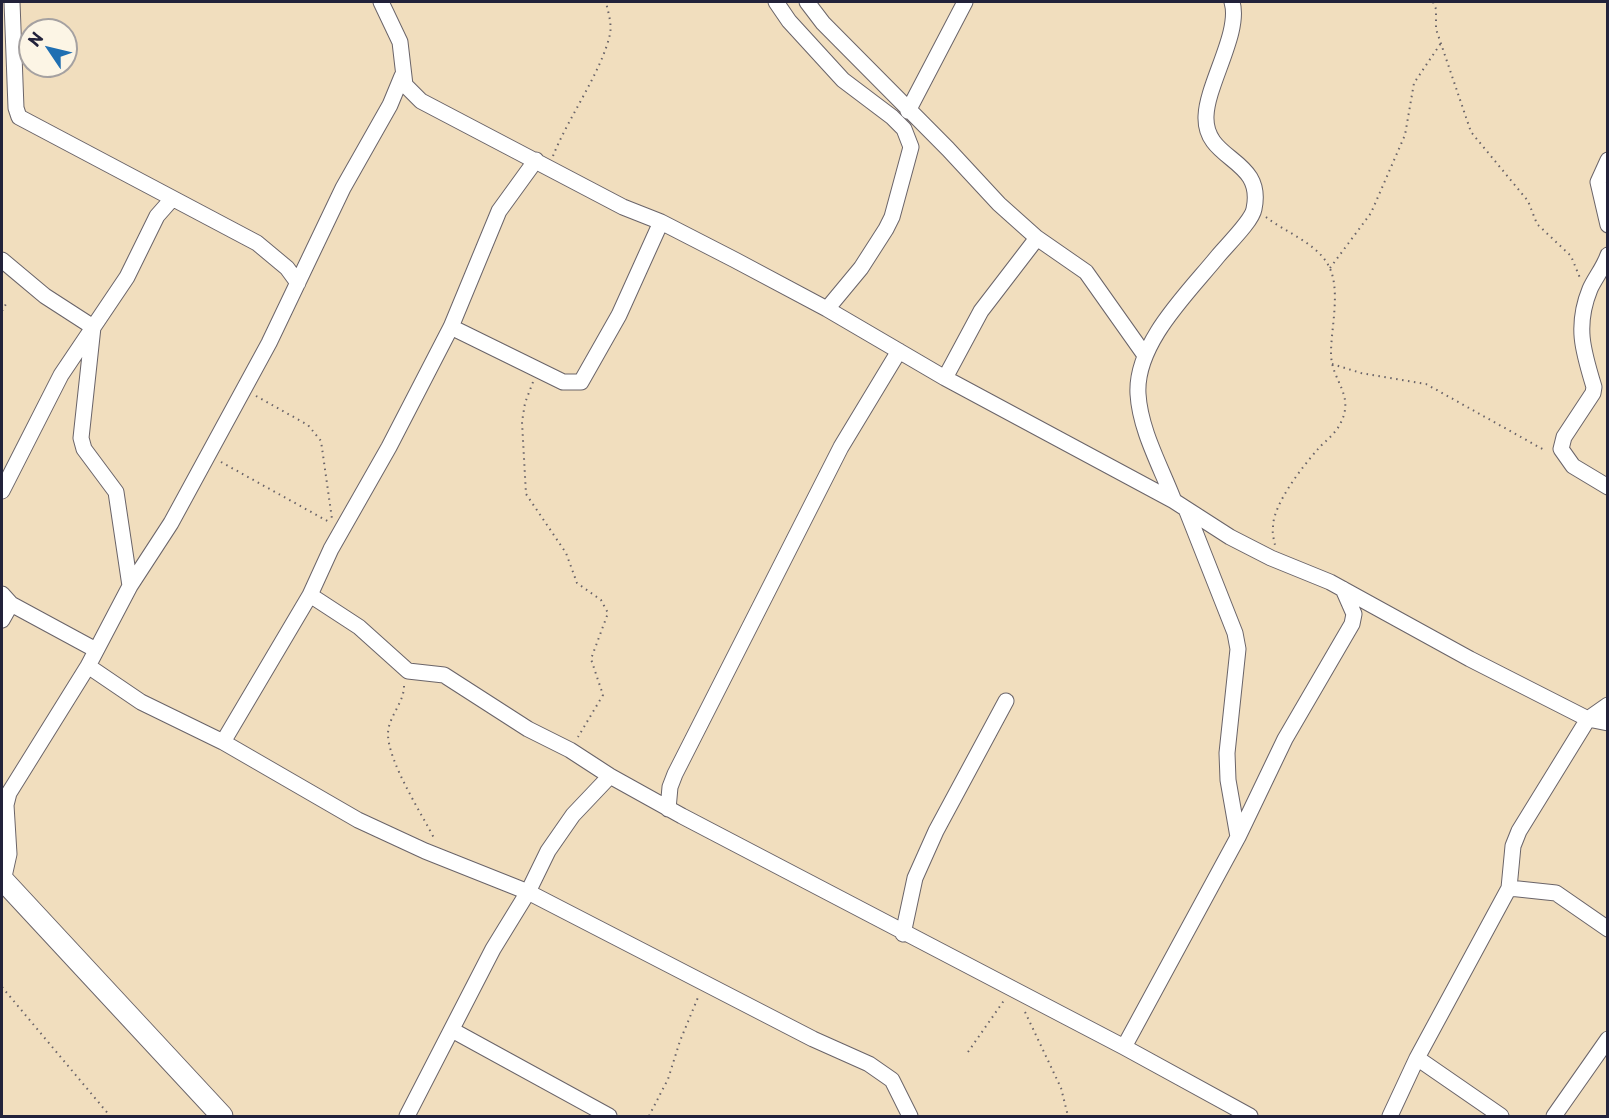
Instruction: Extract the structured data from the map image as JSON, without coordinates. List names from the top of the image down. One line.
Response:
{"north":"top left"}
